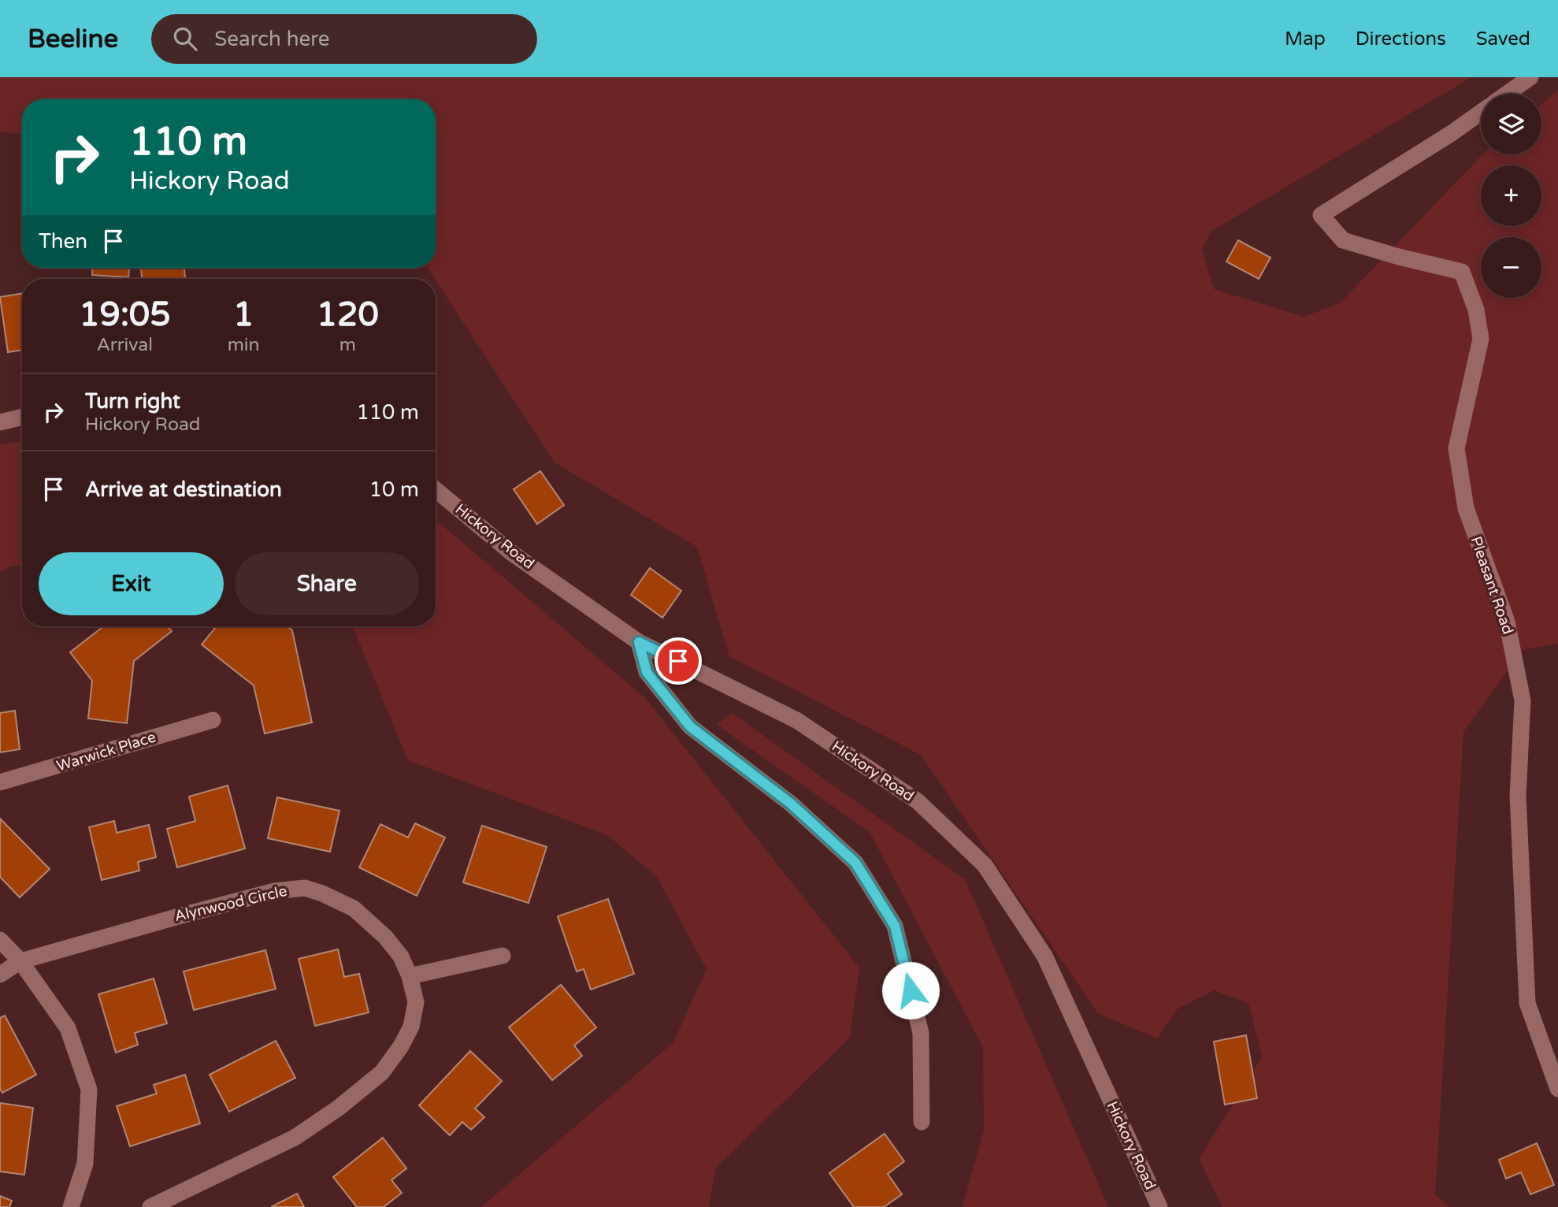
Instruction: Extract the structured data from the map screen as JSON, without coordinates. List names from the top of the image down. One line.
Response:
{"streets":{"street":["Hickory Road","Pleasant Road","Warwick Place","Alynwood Circle"]},"page":{"header":"Beeline","search":"Search here","nav":["Map","Directions","Saved"],"map_buttons":["+","−"],"turn":["110 m","Hickory Road"],"then":"Then","eta":["19:05","Arrival","1","min","120","m"],"list":[{"name":"Turn right","note":"Hickory Road","value":"110 m"},{"name":"Arrive at destination","value":"10 m"}],"buttons":["Exit","Share"]}}
